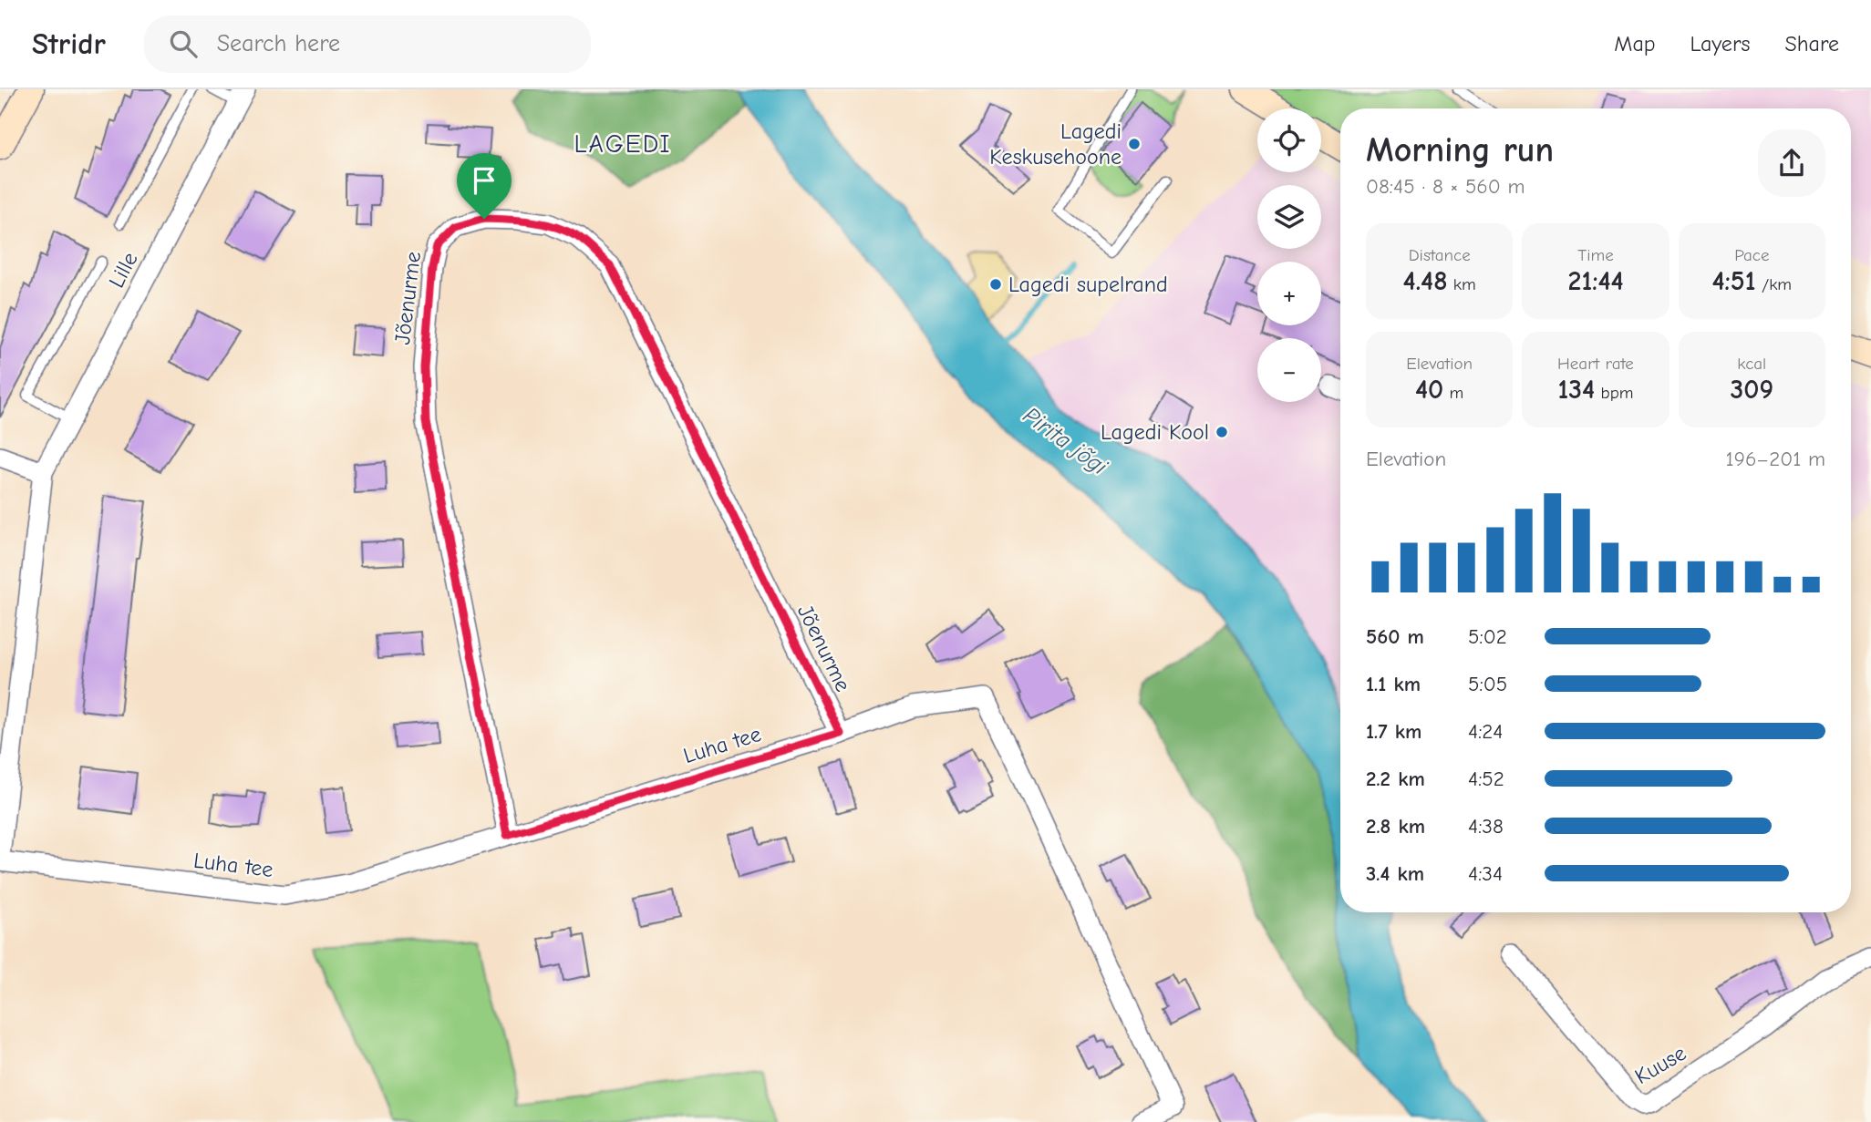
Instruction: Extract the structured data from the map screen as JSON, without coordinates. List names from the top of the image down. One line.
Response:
{"streets":{"street":["Lille","Jõenurme","Luha tee","Kuuse"]},"crossings":[["Lille","Luha tee"],["Jõenurme","Luha tee"]],"districts":["LAGEDI"],"water":["Pirita jõgi"],"places":["Lagedi Keskusehoone","Lagedi supelrand","Lagedi Kool"],"page":{"header":"Stridr","search":"Search here","nav":["Map","Layers","Share"],"map_buttons":["+","−"],"heading":["Morning run","08:45 · 8 × 560 m"],"stats":[["Distance","4.48 km"],["Time","21:44"],["Pace","4:51 /km"],["Elevation","40 m"],["Heart rate","134 bpm"],["kcal","309"]],"chart":["Elevation","196–201 m"],"list":[{"name":"560 m","note":"5:02"},{"name":"1.1 km","note":"5:05"},{"name":"1.7 km","note":"4:24"},{"name":"2.2 km","note":"4:52"},{"name":"2.8 km","note":"4:38"},{"name":"3.4 km","note":"4:34"}]}}
